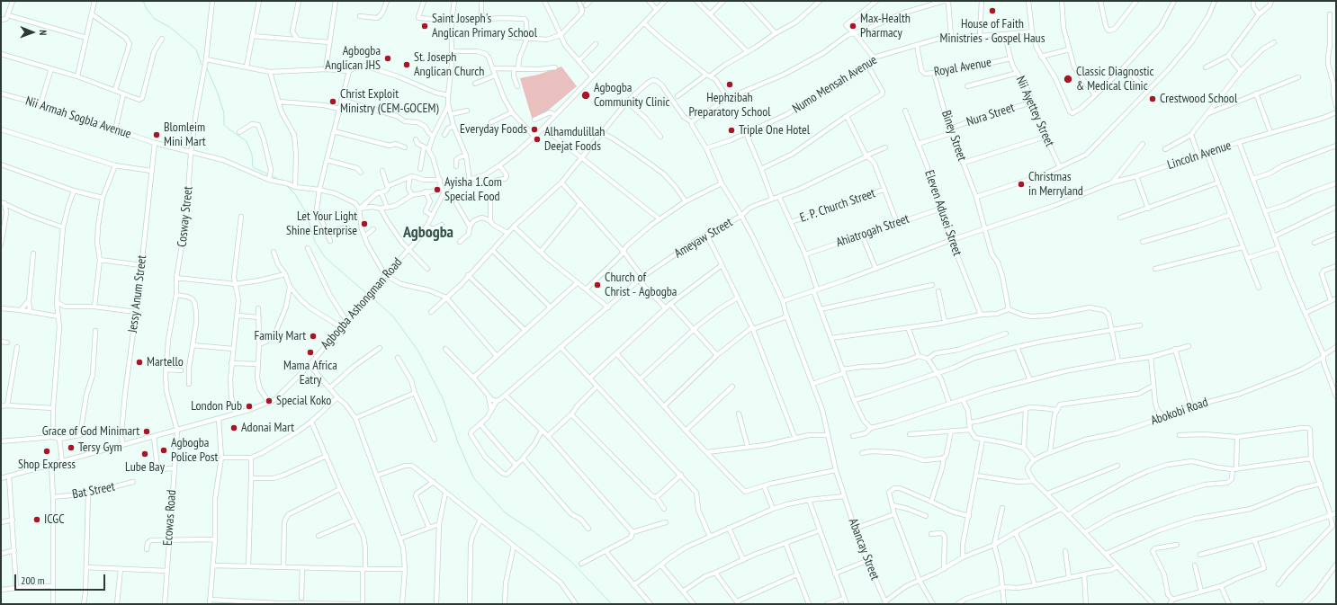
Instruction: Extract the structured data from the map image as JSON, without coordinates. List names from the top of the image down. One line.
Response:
{"streets":{"street":["Royal Avenue","Numo Mensah Avenue","Nii Ayettey Street","Nura Street","Nii Armah Sogbla Avenue","Biney Street","Lincoln Avenue","E. P. Church Street","Eleven Adusei Street","Cosway Street","Ahiatrogah Street","Ameyaw Street","Jessy Anum Street","Agbogba Ashongman Road","Abokobi Road","Bat Street","Ecowas Road","Abancay Street"]},"crossings":[["Royal Avenue","Numo Mensah Avenue"],["Royal Avenue","Nii Ayettey Street"],["Royal Avenue","Biney Street"],["Numo Mensah Avenue","Nii Ayettey Street"],["Numo Mensah Avenue","Abancay Street"],["Nii Ayettey Street","Nura Street"],["Nura Street","Biney Street"],["Nura Street","Eleven Adusei Street"],["Nii Armah Sogbla Avenue","Cosway Street"],["Nii Armah Sogbla Avenue","Jessy Anum Street"],["Biney Street","Lincoln Avenue"],["Lincoln Avenue","Eleven Adusei Street"],["Lincoln Avenue","Abokobi Road"],["Lincoln Avenue","Abancay Street"],["Eleven Adusei Street","Ahiatrogah Street"],["Cosway Street","Agbogba Ashongman Road"],["Cosway Street","Ecowas Road"],["Ameyaw Street","Abancay Street"],["Jessy Anum Street","Agbogba Ashongman Road"],["Agbogba Ashongman Road","Ecowas Road"]],"districts":["Agbogba"],"places":["House of Faith Ministries - Gospel Haus","Saint Joseph's Anglican Primary School","Max-Health Pharmacy","Agbogba Anglican JHS","St. Joseph Anglican Church","Classic Diagnostic & Medical Clinic","Hephzibah Preparatory School","Agbogba Community Clinic","Crestwood School","Christ Exploit Ministry (CEM-GOCEM)","Everyday Foods","Triple One Hotel","Blomleim Mini Mart","Alhamdulillah Deejat Foods","Christmas in Merryland","Ayisha 1.Com Special Food","Let Your Light Shine Enterprise","Church of Christ - Agbogba","Family Mart","Mama Africa Eatry","Martello","Special Koko","London Pub","Adonai Mart","Grace of God Minimart","Tersy Gym","Agbogba Police Post","Shop Express","Lube Bay","ICGC"],"scale_bar":"200 m","north":"right"}
